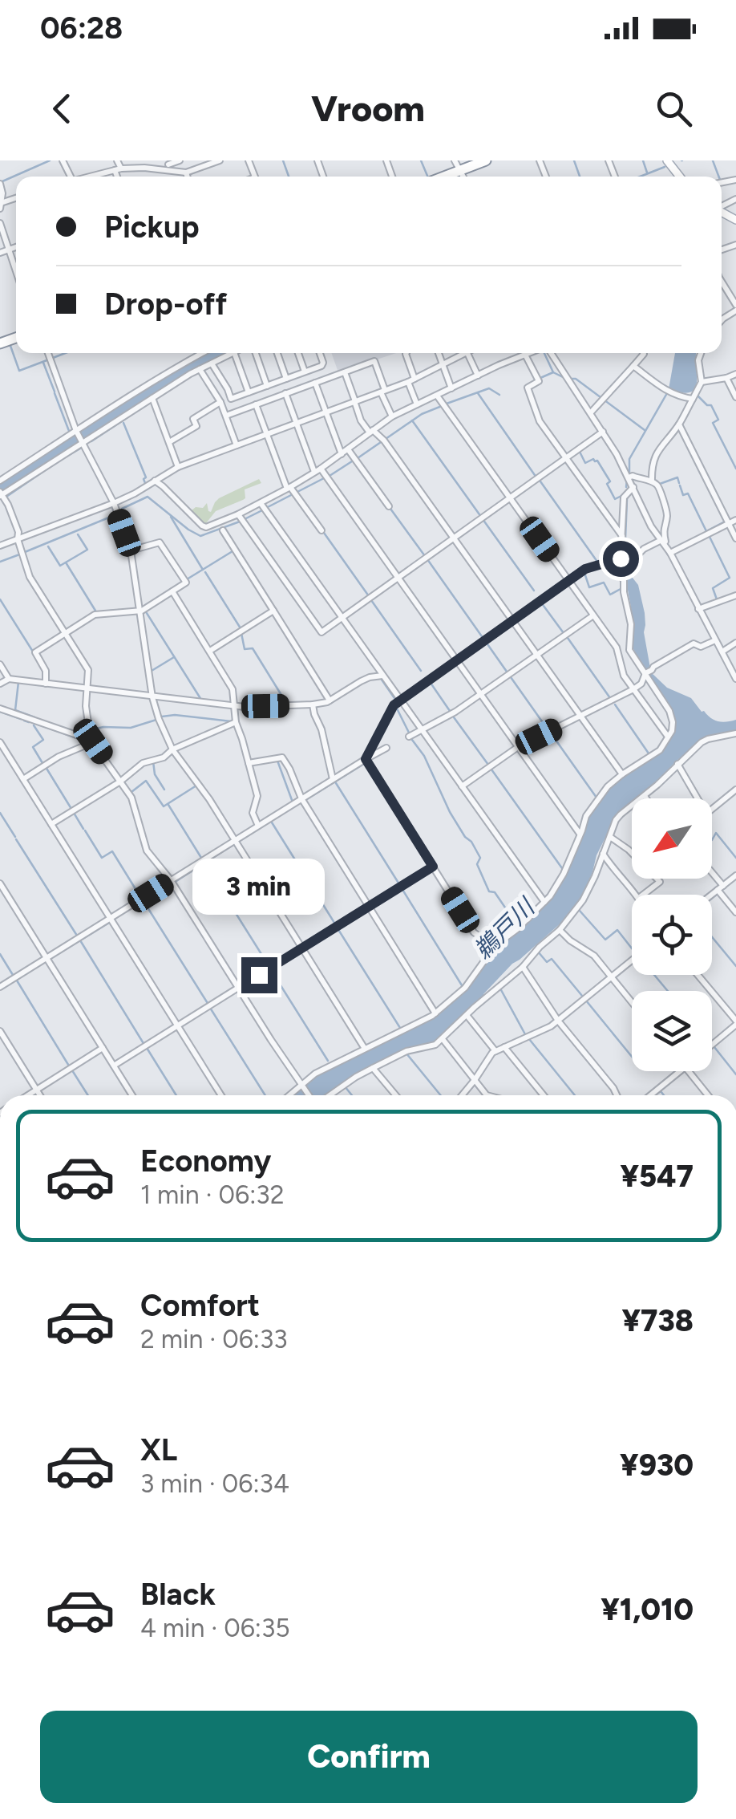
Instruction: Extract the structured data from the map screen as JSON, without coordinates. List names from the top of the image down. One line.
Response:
{"water":["鵜戸川"],"north":"bottom left","page":{"status":"06:28","header":"Vroom","banner":["Pickup","Drop-off"],"bubble":"3 min","list":[{"name":"Economy","note":"1 min · 06:32","value":"¥547"},{"name":"Comfort","note":"2 min · 06:33","value":"¥738"},{"name":"XL","note":"3 min · 06:34","value":"¥930"},{"name":"Black","note":"4 min · 06:35","value":"¥1,010"}],"buttons":"Confirm"}}
